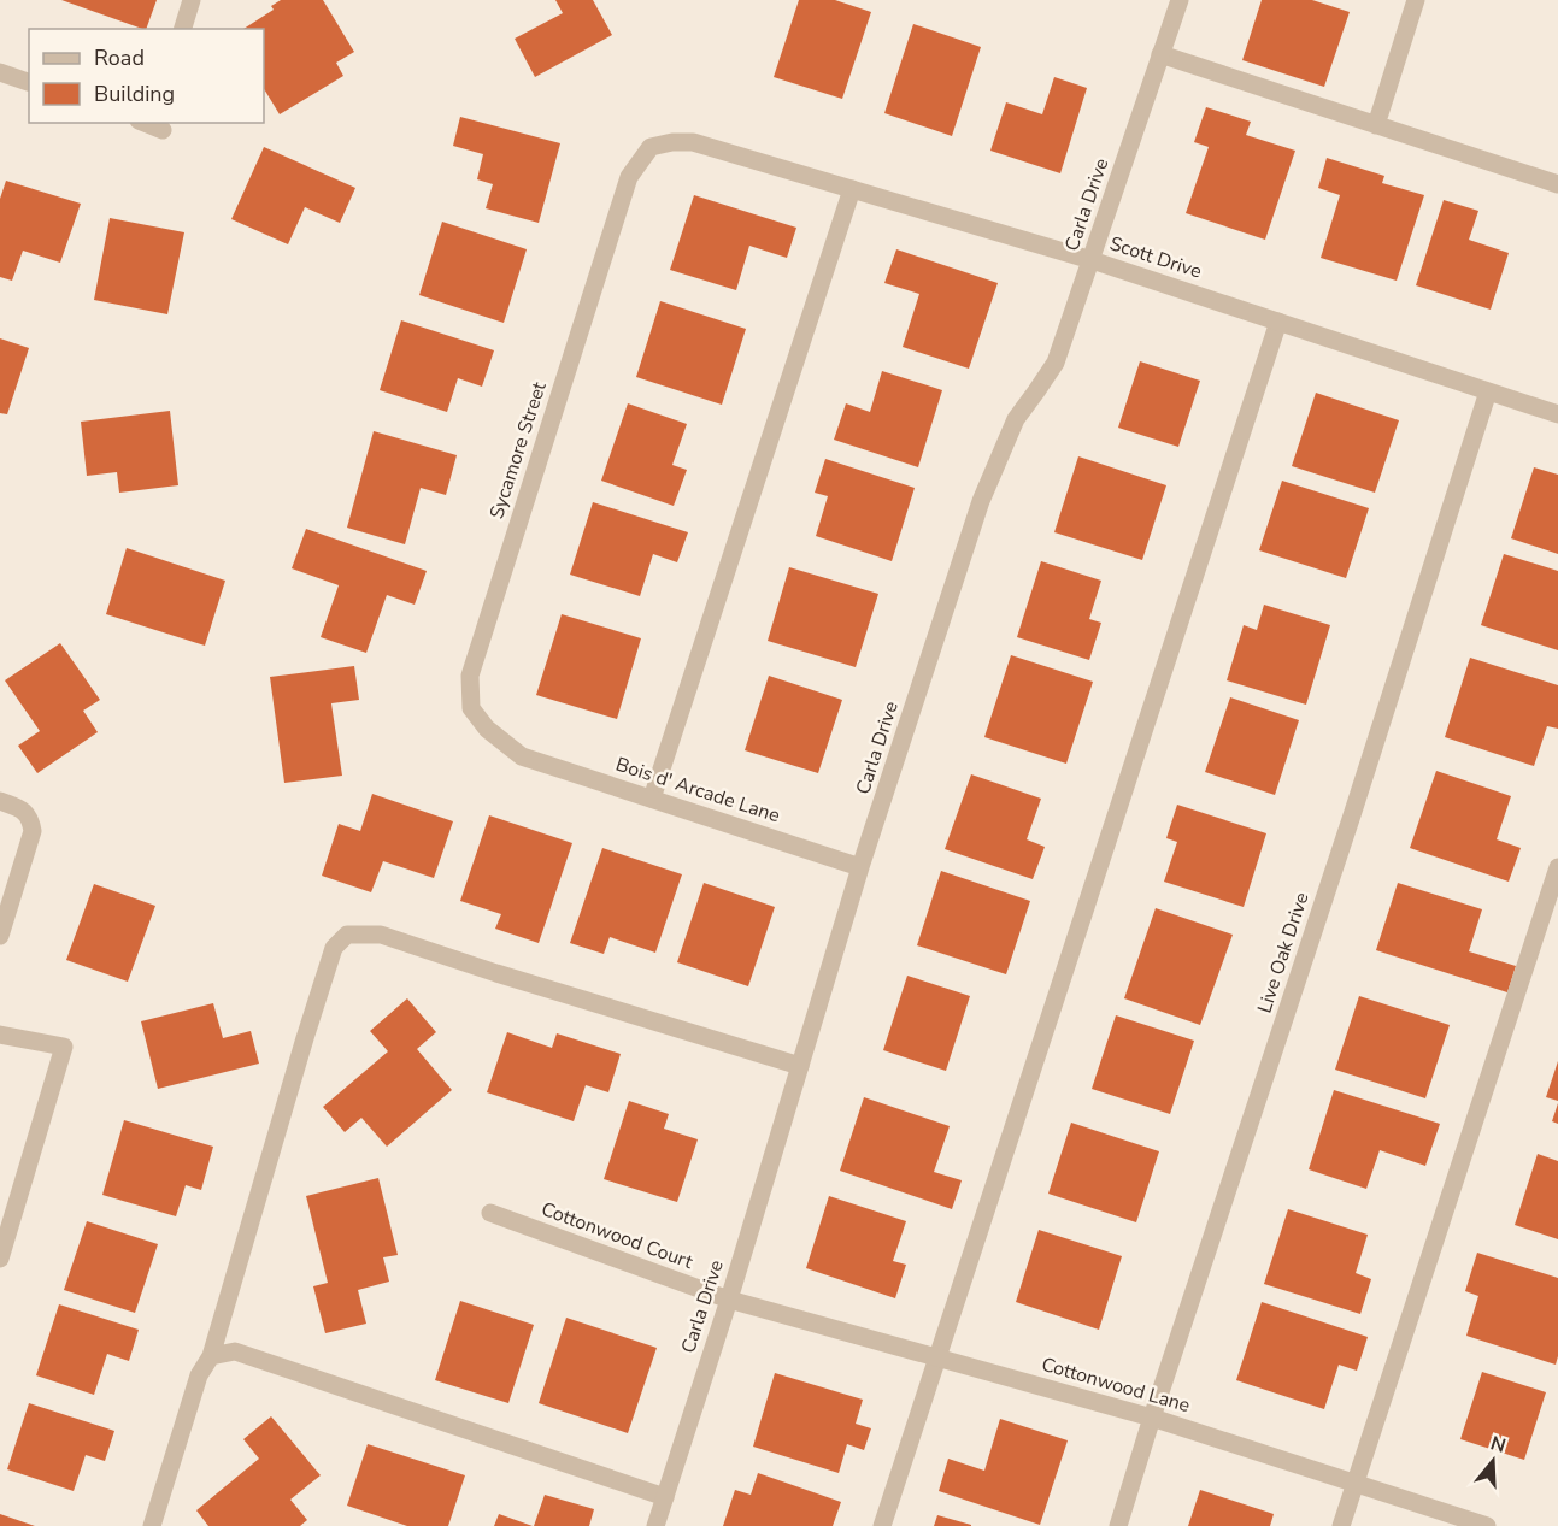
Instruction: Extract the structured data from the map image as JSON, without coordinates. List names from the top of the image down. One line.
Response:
{"streets":{"street":["Carla Drive","Scott Drive","Sycamore Street","Bois d' Arcade Lane","Live Oak Drive","Cottonwood Court","Cottonwood Lane"]},"crossings":[["Carla Drive","Scott Drive"],["Carla Drive","Bois d' Arcade Lane"],["Carla Drive","Cottonwood Court"],["Carla Drive","Cottonwood Lane"],["Scott Drive","Sycamore Street"],["Scott Drive","Live Oak Drive"],["Sycamore Street","Bois d' Arcade Lane"],["Live Oak Drive","Cottonwood Lane"],["Cottonwood Court","Cottonwood Lane"]],"legend":["Road","Building"],"north":"top"}
